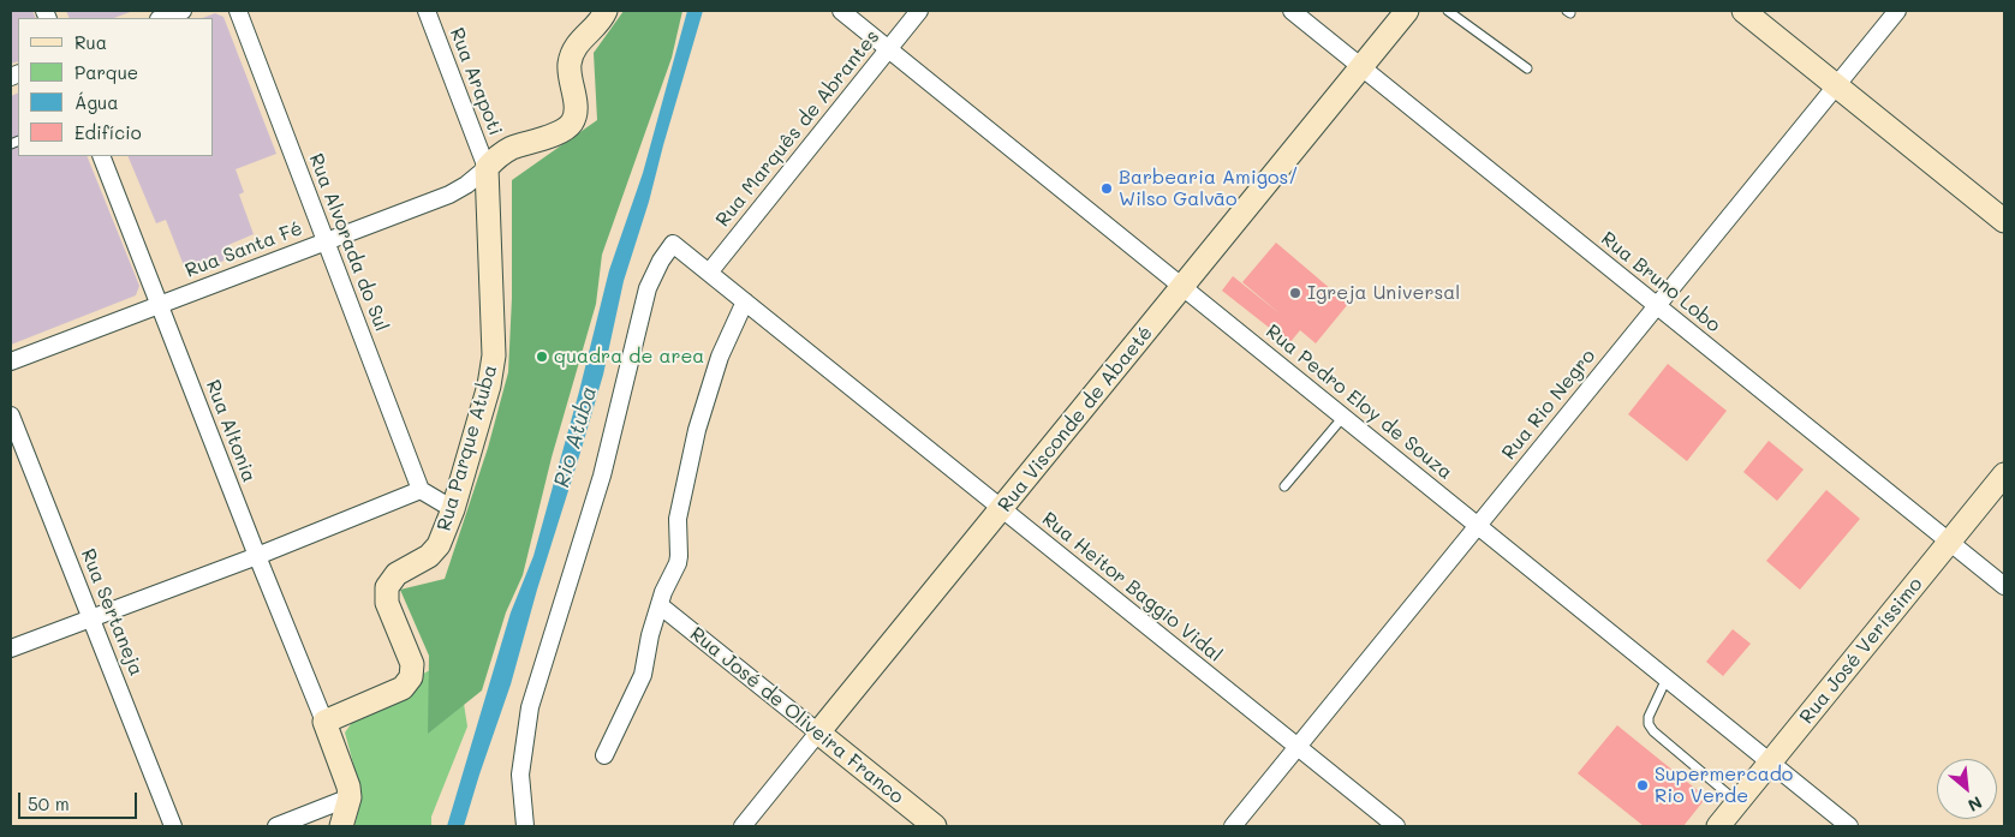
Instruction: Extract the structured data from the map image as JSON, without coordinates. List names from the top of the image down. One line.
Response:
{"streets":{"street":["Rua Arapoti","Rua Marquês de Abrantes","Rua Alvorada do Sul","Rua Santa Fé","Rua Bruno Lobo","Rua Pedro Eloy de Souza","Rua Rio Negro","Rua Visconde de Abaeté","Rua Altonia","Rua Parque Atuba","Rua Heitor Baggio Vidal","Rua Sertaneja","Rua José Veríssimo","Rua José de Oliveira Franco"]},"crossings":[["Rua Arapoti","Rua Santa Fé"],["Rua Arapoti","Rua Parque Atuba"],["Rua Marquês de Abrantes","Rua Pedro Eloy de Souza"],["Rua Marquês de Abrantes","Rua Heitor Baggio Vidal"],["Rua Alvorada do Sul","Rua Santa Fé"],["Rua Santa Fé","Rua Altonia"],["Rua Santa Fé","Rua Parque Atuba"],["Rua Bruno Lobo","Rua Rio Negro"],["Rua Bruno Lobo","Rua Visconde de Abaeté"],["Rua Bruno Lobo","Rua José Veríssimo"],["Rua Pedro Eloy de Souza","Rua Rio Negro"],["Rua Pedro Eloy de Souza","Rua Visconde de Abaeté"],["Rua Pedro Eloy de Souza","Rua José Veríssimo"],["Rua Rio Negro","Rua Heitor Baggio Vidal"],["Rua Visconde de Abaeté","Rua Heitor Baggio Vidal"],["Rua Visconde de Abaeté","Rua José de Oliveira Franco"],["Rua Altonia","Rua Parque Atuba"]],"water":["Rio Atuba"],"places":["Barbearia Amigos/ Wilso Galvão","Igreja Universal","quadra de area","Supermercado Rio Verde"],"legend":["Rua","Parque","Água","Edifício"],"scale_bar":"50 m","north":"bottom right"}
